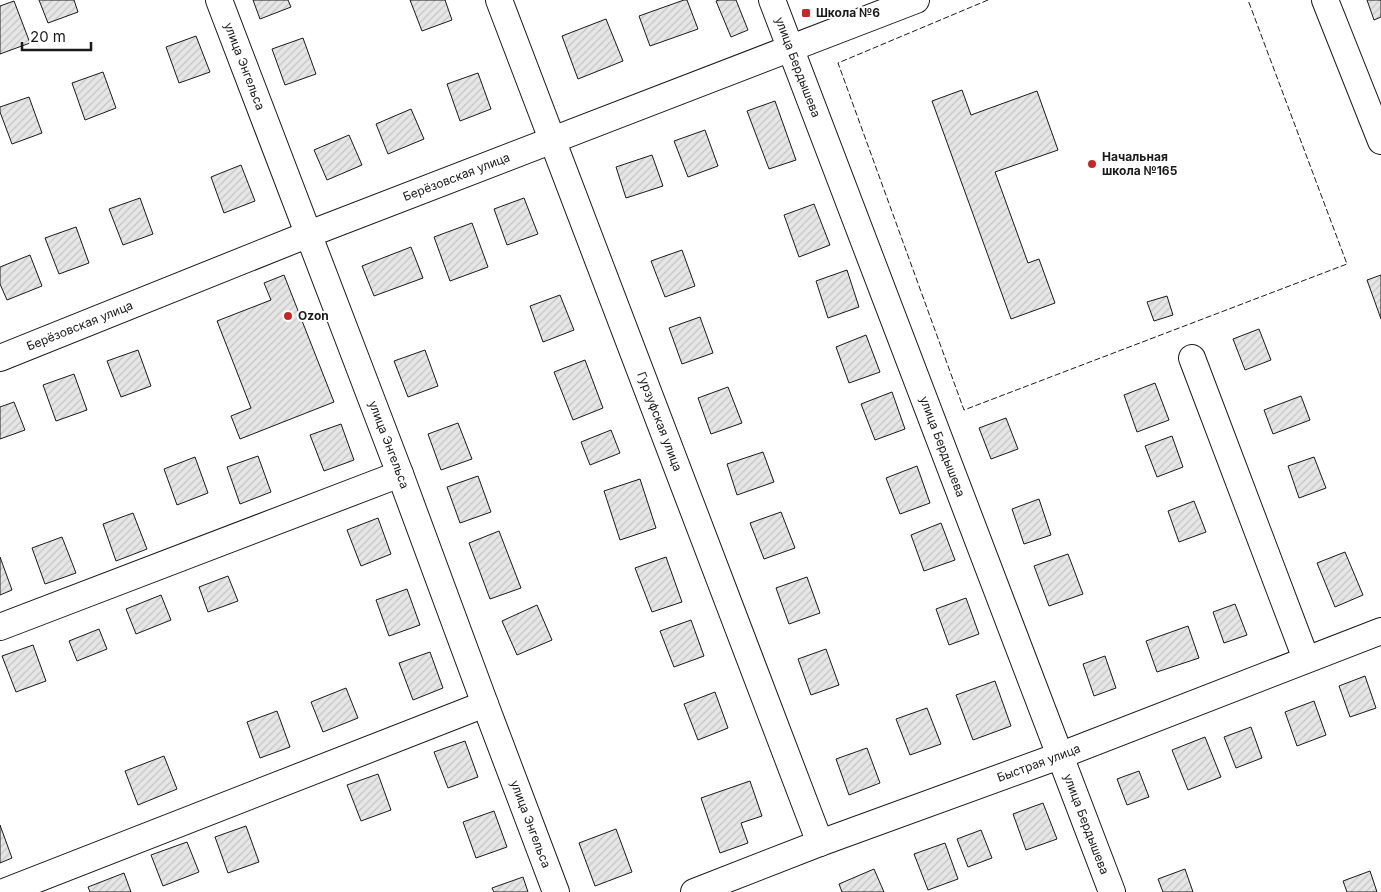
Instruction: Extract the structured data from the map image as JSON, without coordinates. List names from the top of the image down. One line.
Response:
{"streets":{"street":["улица Энгельса","улица Бердышева","Берёзовская улица","Гурзуфская улица","Быстрая улица"]},"crossings":[["улица Энгельса","Берёзовская улица"],["улица Бердышева","Берёзовская улица"],["улица Бердышева","Быстрая улица"],["Берёзовская улица","Гурзуфская улица"],["Гурзуфская улица","Быстрая улица"]],"places":{"transit":["Школа №6"],"other":["Начальная школа №165","Ozon"]},"scale_bar":"20 m"}
